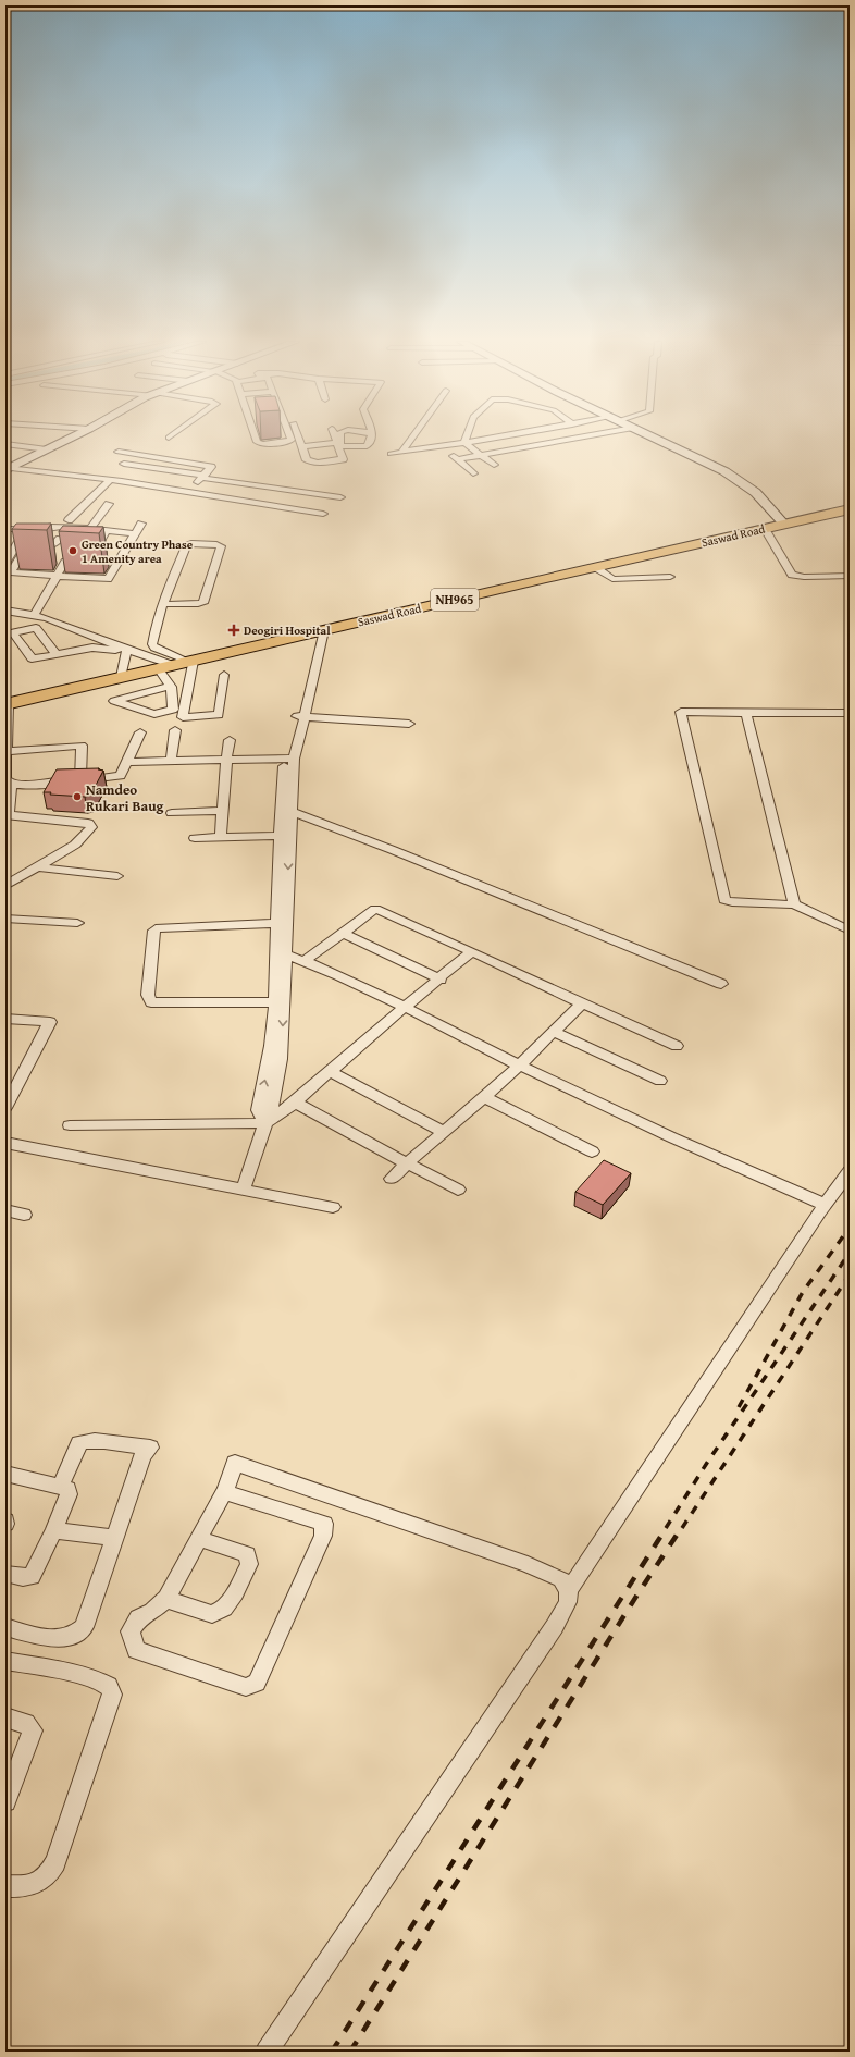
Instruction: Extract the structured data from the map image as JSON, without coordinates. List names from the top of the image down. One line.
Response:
{"streets":{"highway":["Saswad Road","NH965"]},"places":{"other":["Green Country Phase 1 Amenity area","Namdeo Rukari Baug"],"health":["Deogiri Hospital"]}}
